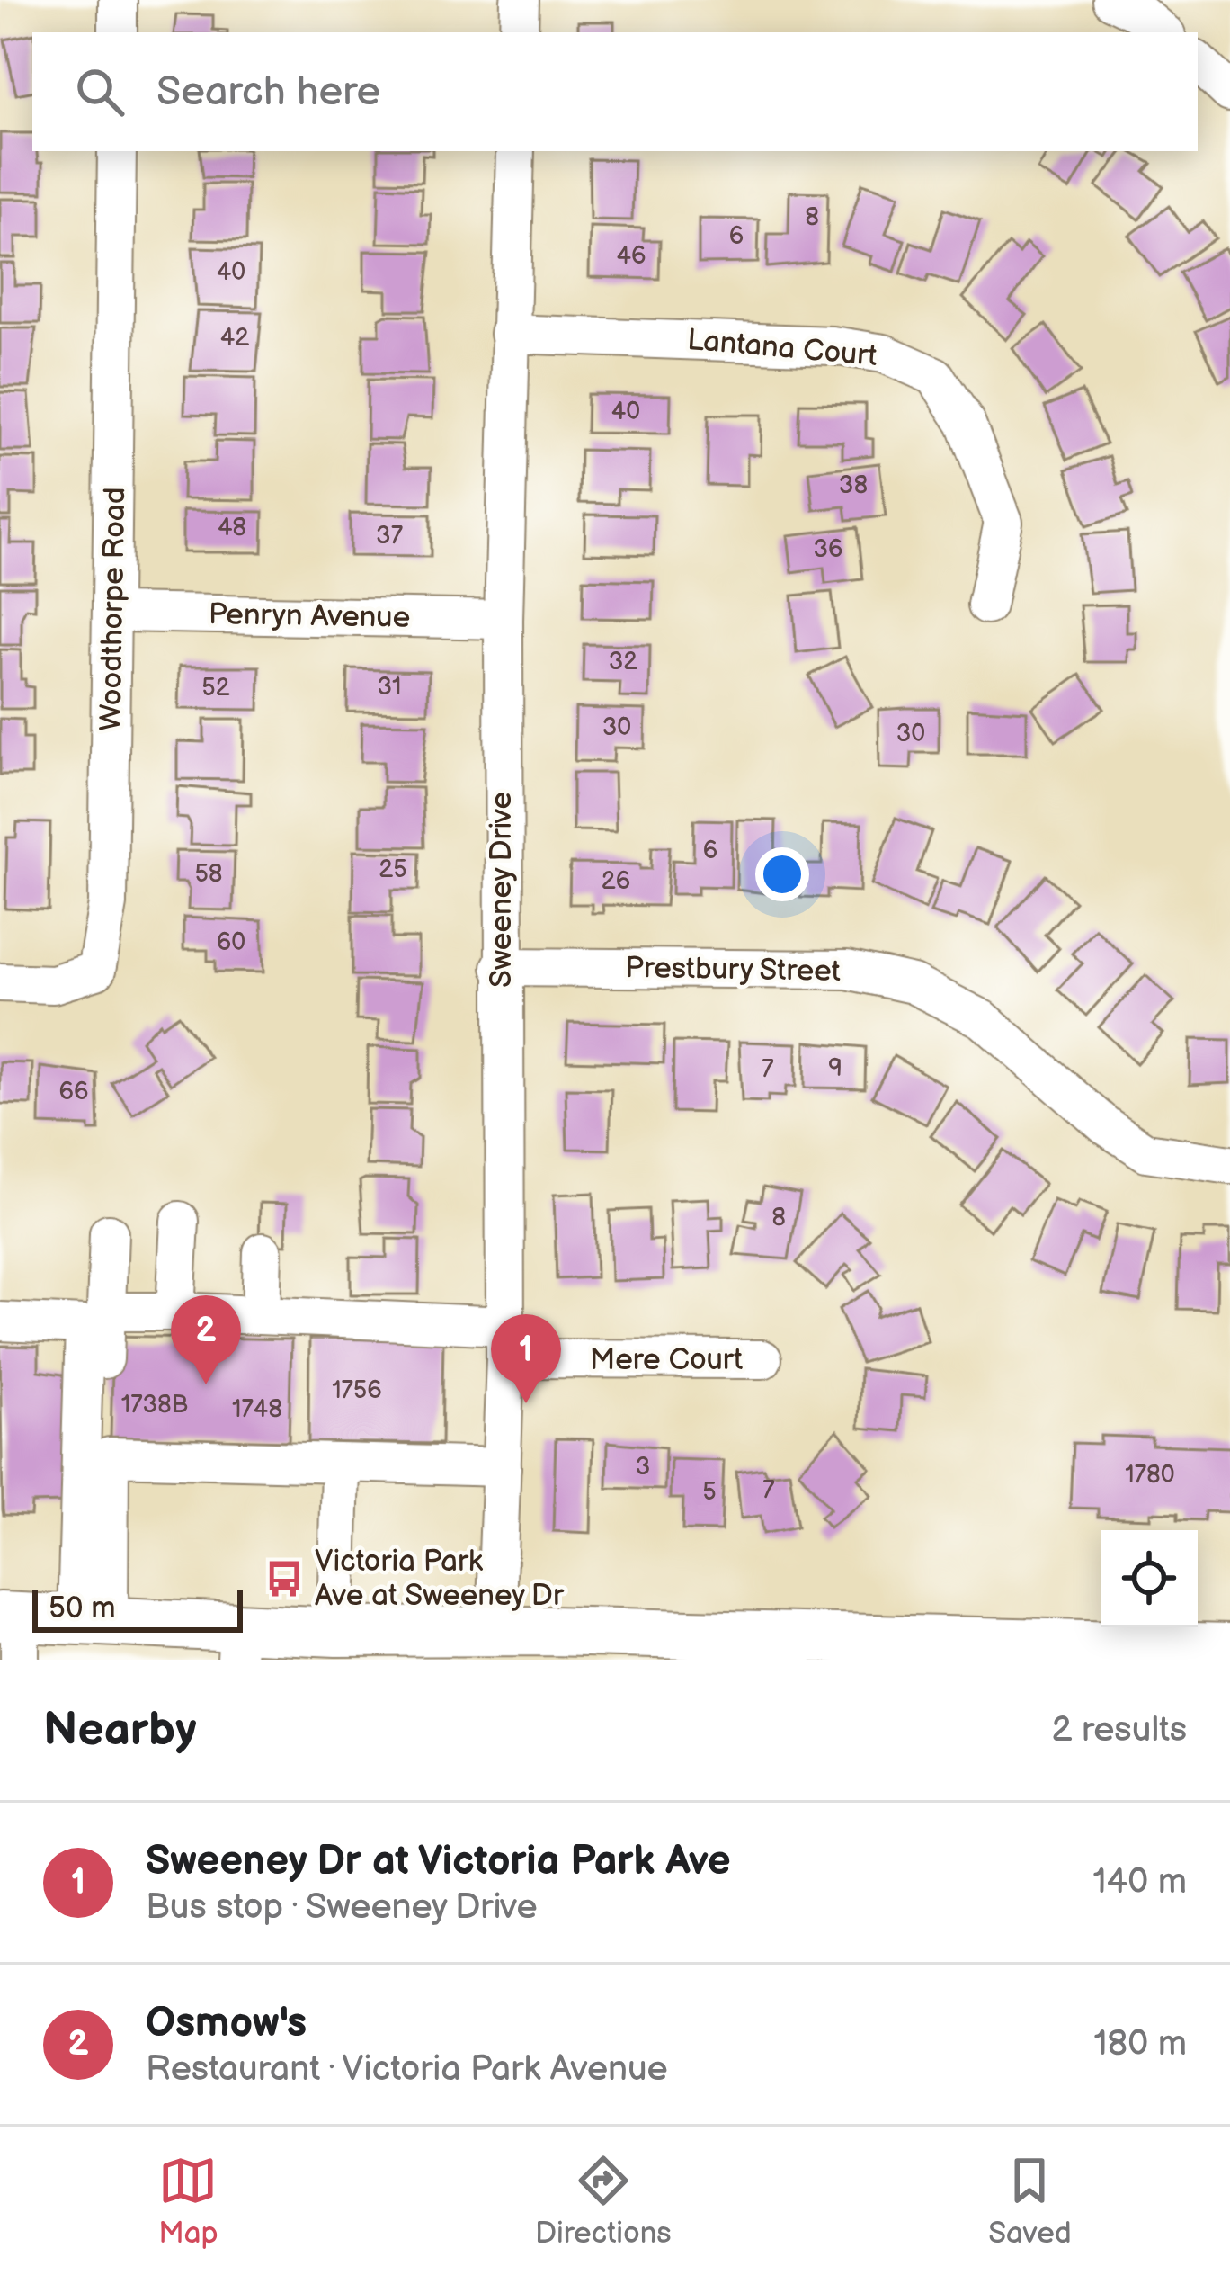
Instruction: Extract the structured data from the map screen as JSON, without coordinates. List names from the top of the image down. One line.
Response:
{"streets":{"street":["Lantana Court","Woodthorpe Road","Penryn Avenue","Sweeney Drive","Prestbury Street","Mere Court"]},"crossings":[["Lantana Court","Sweeney Drive"],["Woodthorpe Road","Penryn Avenue"],["Penryn Avenue","Sweeney Drive"],["Sweeney Drive","Prestbury Street"],["Sweeney Drive","Mere Court"]],"places":{"bus stop":["Victoria Park Ave at Sweeney Dr"]},"house_numbers":["8","6","46","40","42","40","38","48","37","36","32","31","52","30","30","6","25","58","26","60","9","7","66","8","1756","1738B","1748","3","1780","7","5"],"scale_bar":"50 m","page":{"search":"Search here","pins":["2","1"],"scale":"50 m","heading":["Nearby","2 results"],"list":[{"mark":"1","name":"Sweeney Dr at Victoria Park Ave","note":"Bus stop · Sweeney Drive","value":"140 m"},{"mark":"2","name":"Osmow's","note":"Restaurant · Victoria Park Avenue","value":"180 m"}],"nav":["Map","Directions","Saved"]}}
